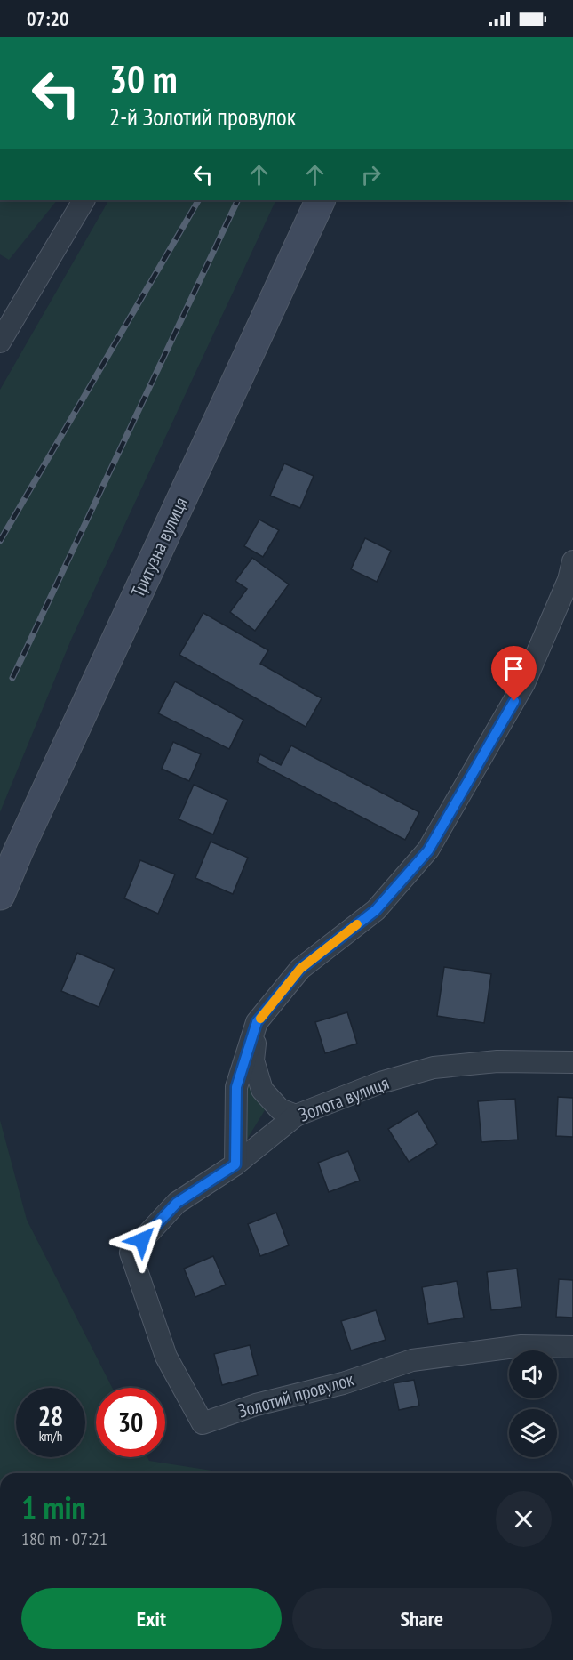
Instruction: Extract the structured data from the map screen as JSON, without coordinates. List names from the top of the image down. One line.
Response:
{"streets":{"street":["Тритузна вулиця","Золота вулиця","Золотий провулок"]},"crossings":[["Золота вулиця","Золотий провулок"]],"page":{"status":"07:20","turn":["30 m","2-й Золотий провулок"],"speed":"28 km/h","limit":"30","heading":["1 min","180 m · 07:21"],"buttons":["Exit","Share"]}}
